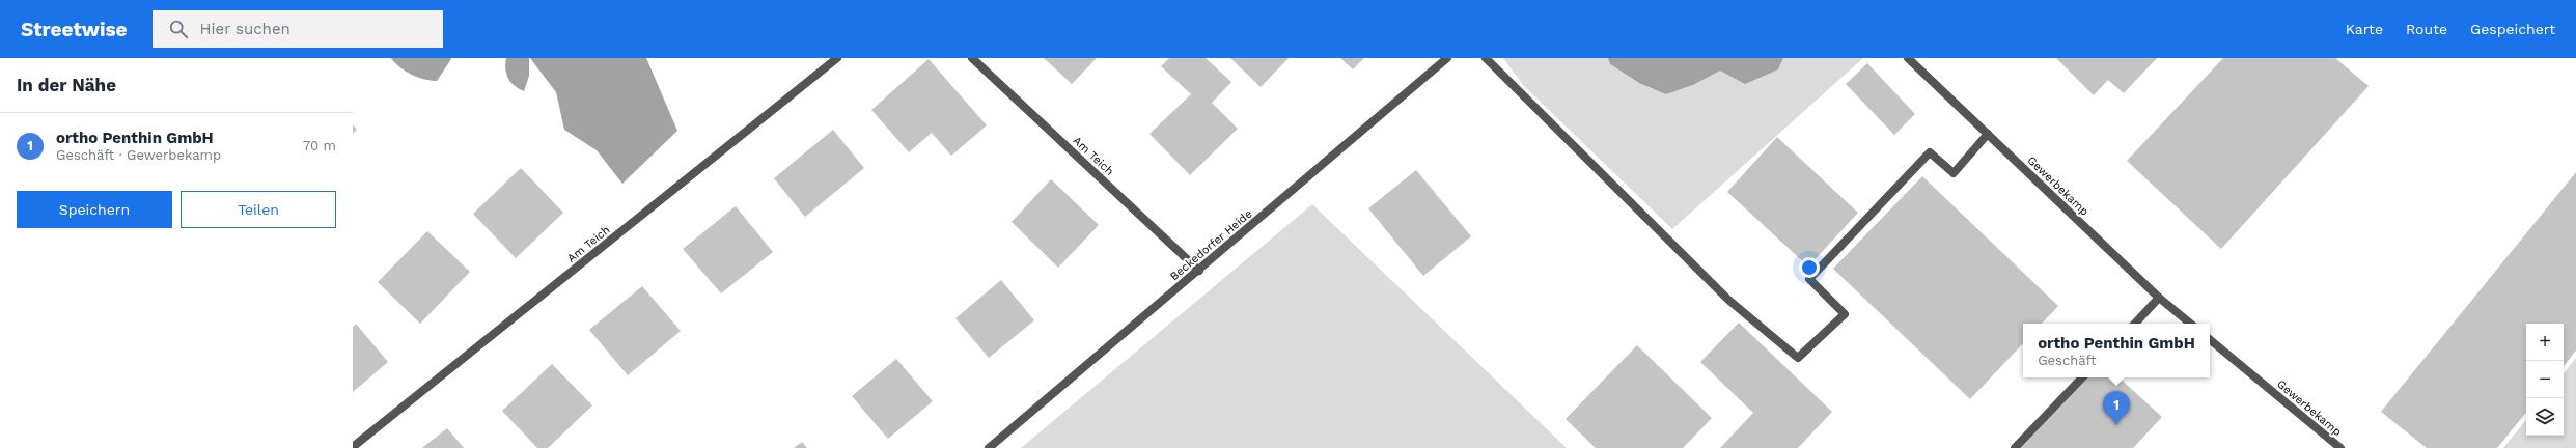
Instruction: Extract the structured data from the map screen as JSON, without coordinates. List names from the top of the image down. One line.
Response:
{"streets":{"street":["Am Teich","Gewerbekamp","Beckedorfer Heide"]},"crossings":[["Am Teich","Beckedorfer Heide"]],"page":{"header":"Streetwise","search":"Hier suchen","nav":["Karte","Route","Gespeichert"],"heading":"In der Nähe","list":[{"mark":"1","name":"ortho Penthin GmbH","note":"Geschäft · Gewerbekamp","value":"70 m"}],"buttons":["Speichern","Teilen"],"map_buttons":["+","−"],"popup":["ortho Penthin GmbH","Geschäft"],"pins":"1"}}
